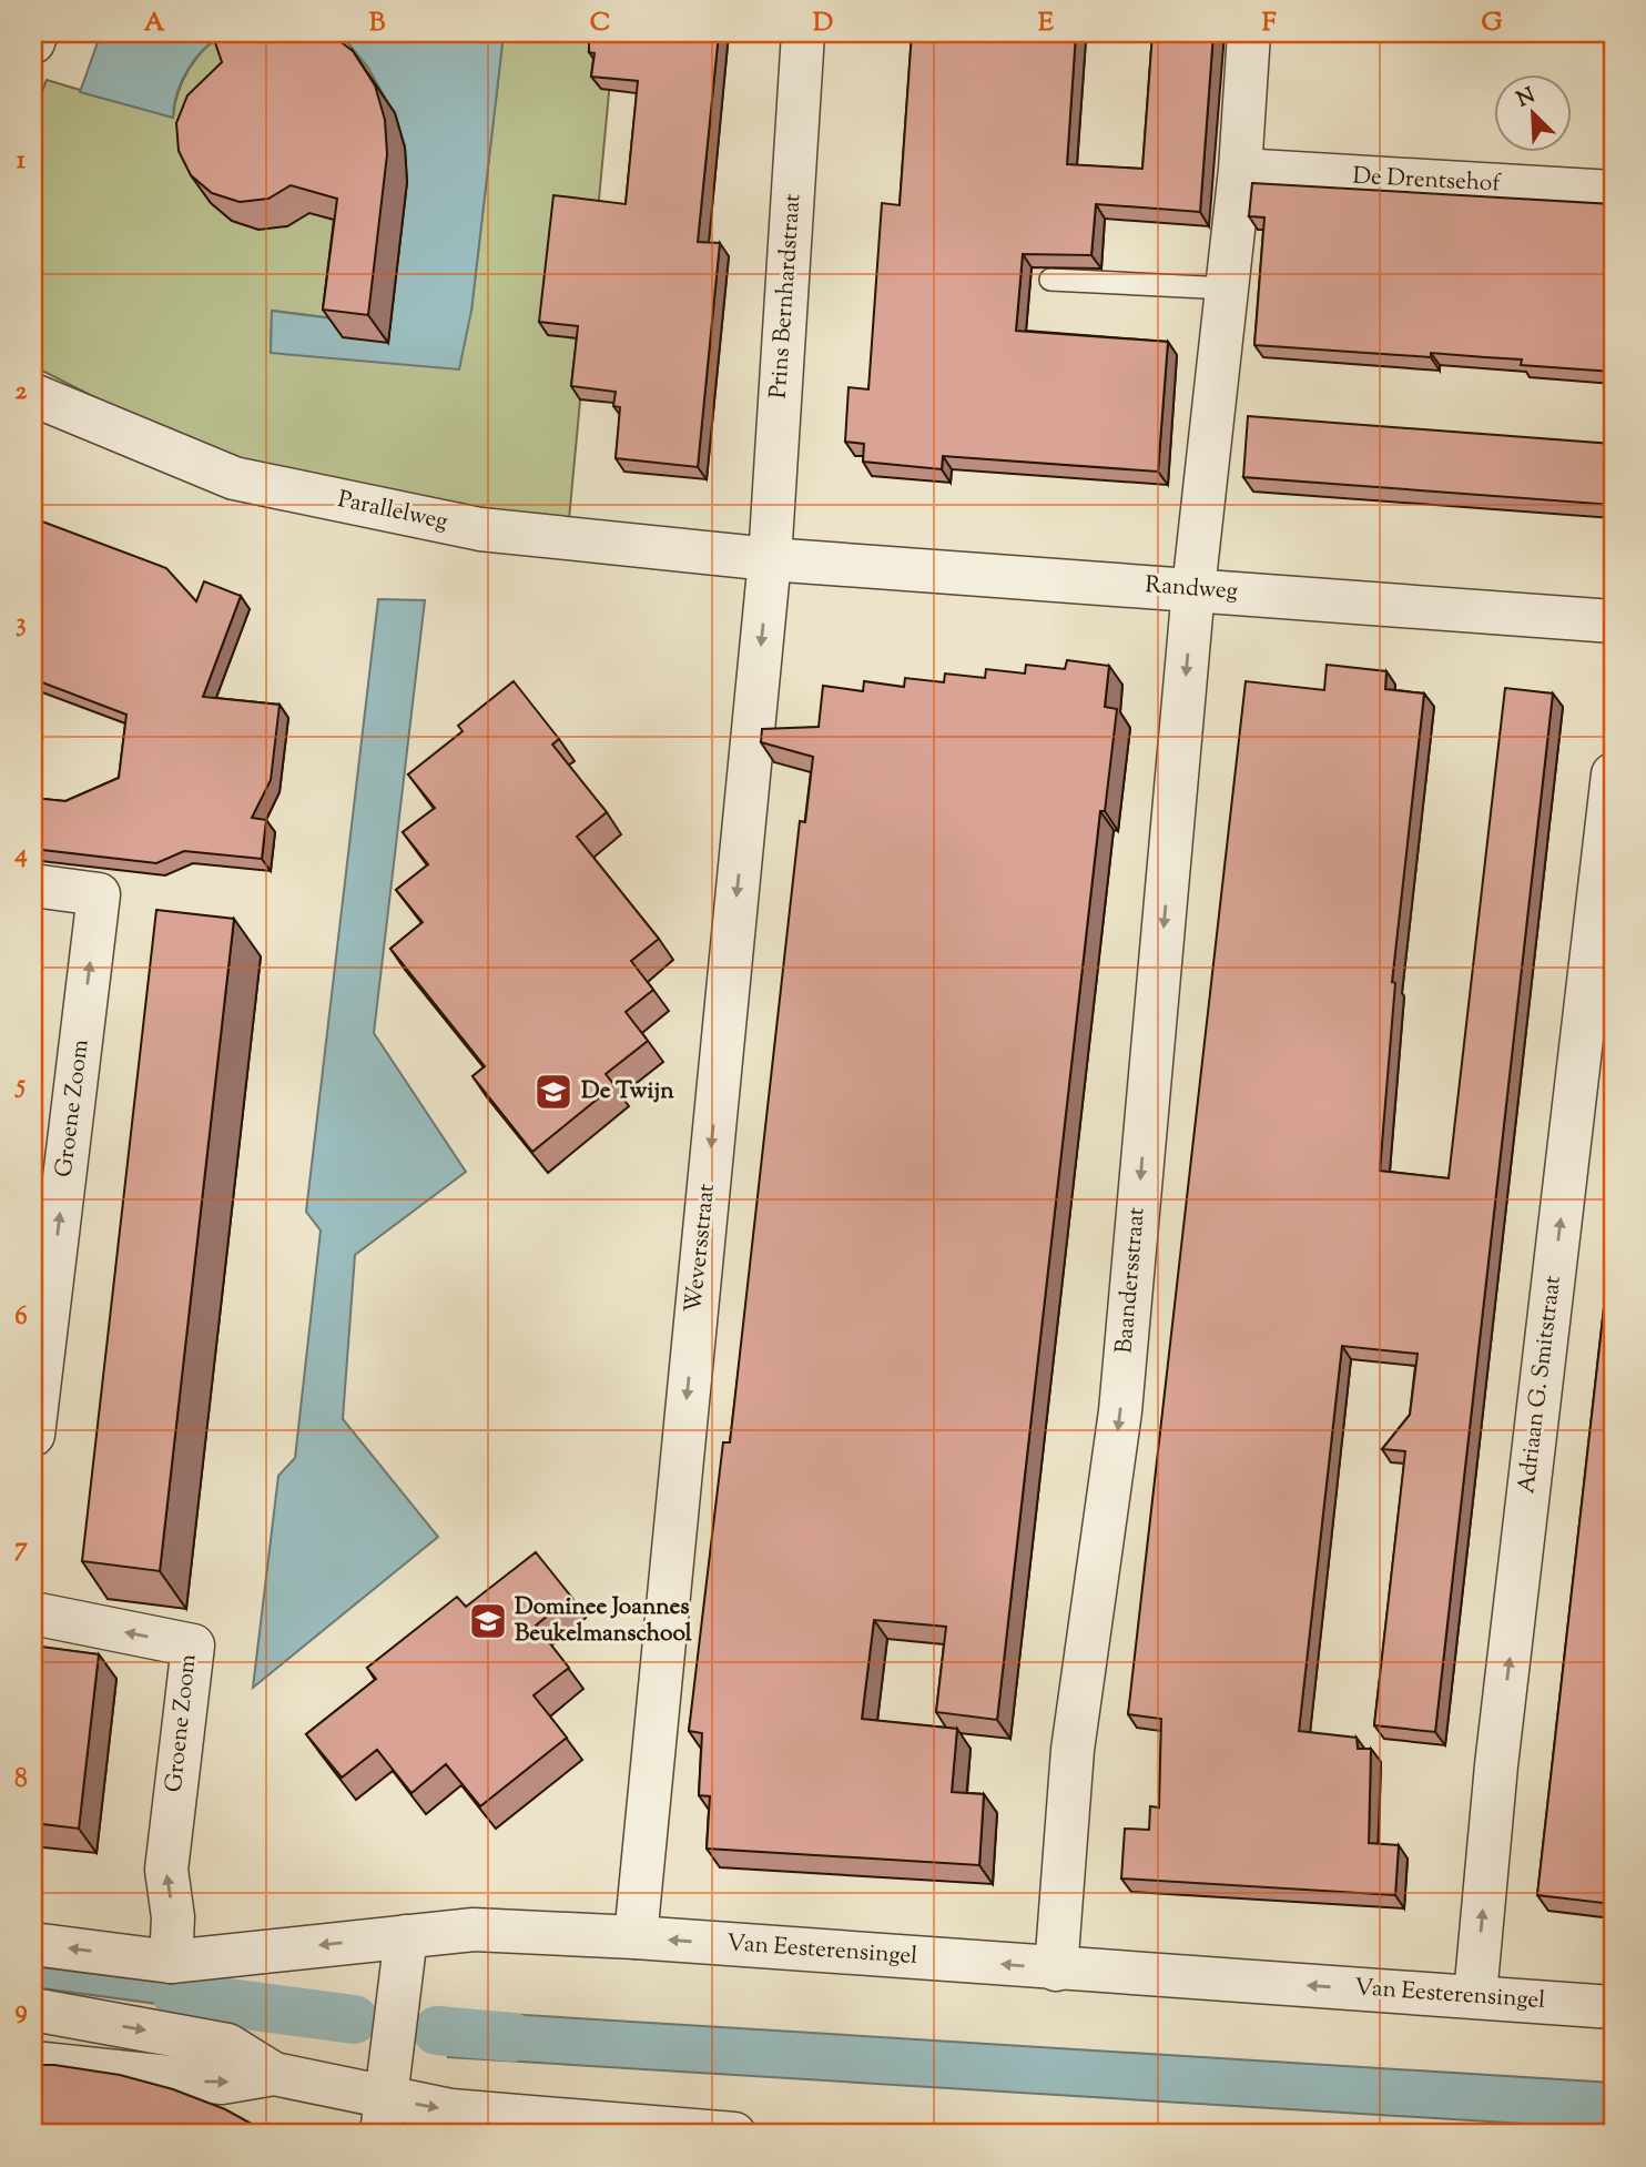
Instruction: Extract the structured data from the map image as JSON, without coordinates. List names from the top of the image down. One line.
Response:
{"streets":{"street":["De Drentsehof","Prins Bernhardstraat","Parallelweg","Randweg","Groene Zoom","Weversstraat","Baandersstraat","Adriaan G. Smitstraat","Van Eesterensingel"]},"crossings":[["Prins Bernhardstraat","Parallelweg"],["Prins Bernhardstraat","Randweg"],["Prins Bernhardstraat","Weversstraat"],["Parallelweg","Randweg"],["Parallelweg","Weversstraat"],["Randweg","Weversstraat"],["Randweg","Baandersstraat"],["Groene Zoom","Van Eesterensingel"],["Weversstraat","Van Eesterensingel"],["Baandersstraat","Van Eesterensingel"],["Adriaan G. Smitstraat","Van Eesterensingel"]],"one_way":["Groene Zoom","Weversstraat","Baandersstraat","Adriaan G. Smitstraat"],"places":{"school or university":["De Twijn","Dominee Joannes Beukelmanschool"]},"north":"top left","grid":{"columns":["A","B","C","D","E","F","G"],"rows":["1","2","3","4","5","6","7","8","9"]}}
